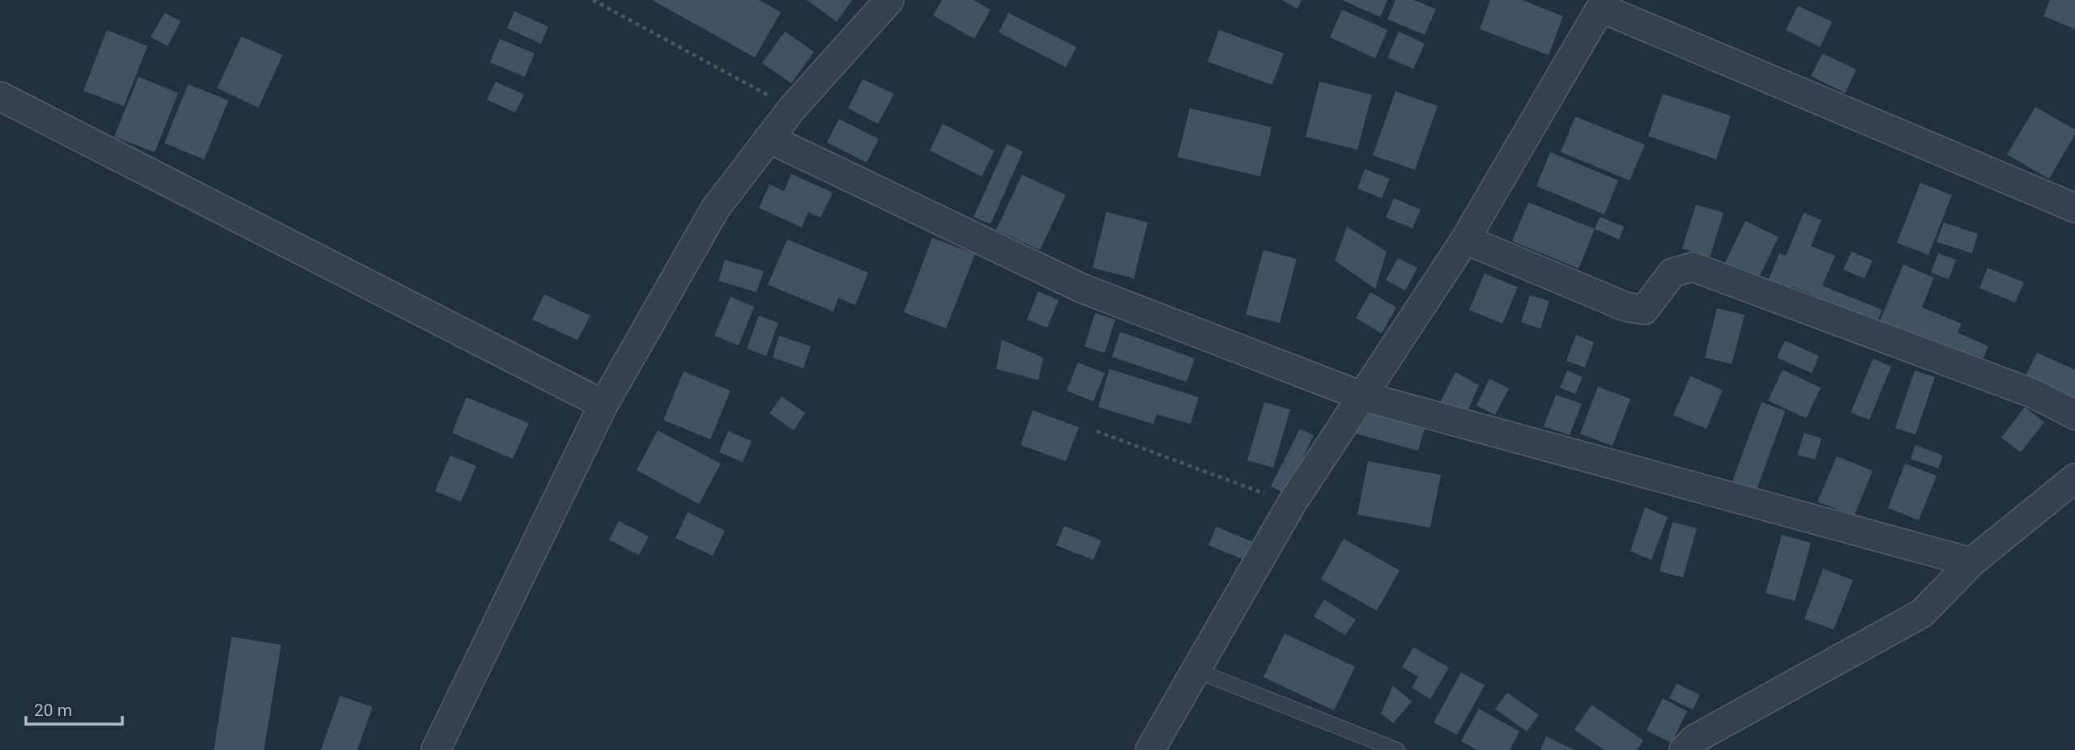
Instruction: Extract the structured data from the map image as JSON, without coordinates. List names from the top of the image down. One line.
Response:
{"scale_bar":"20 m"}
